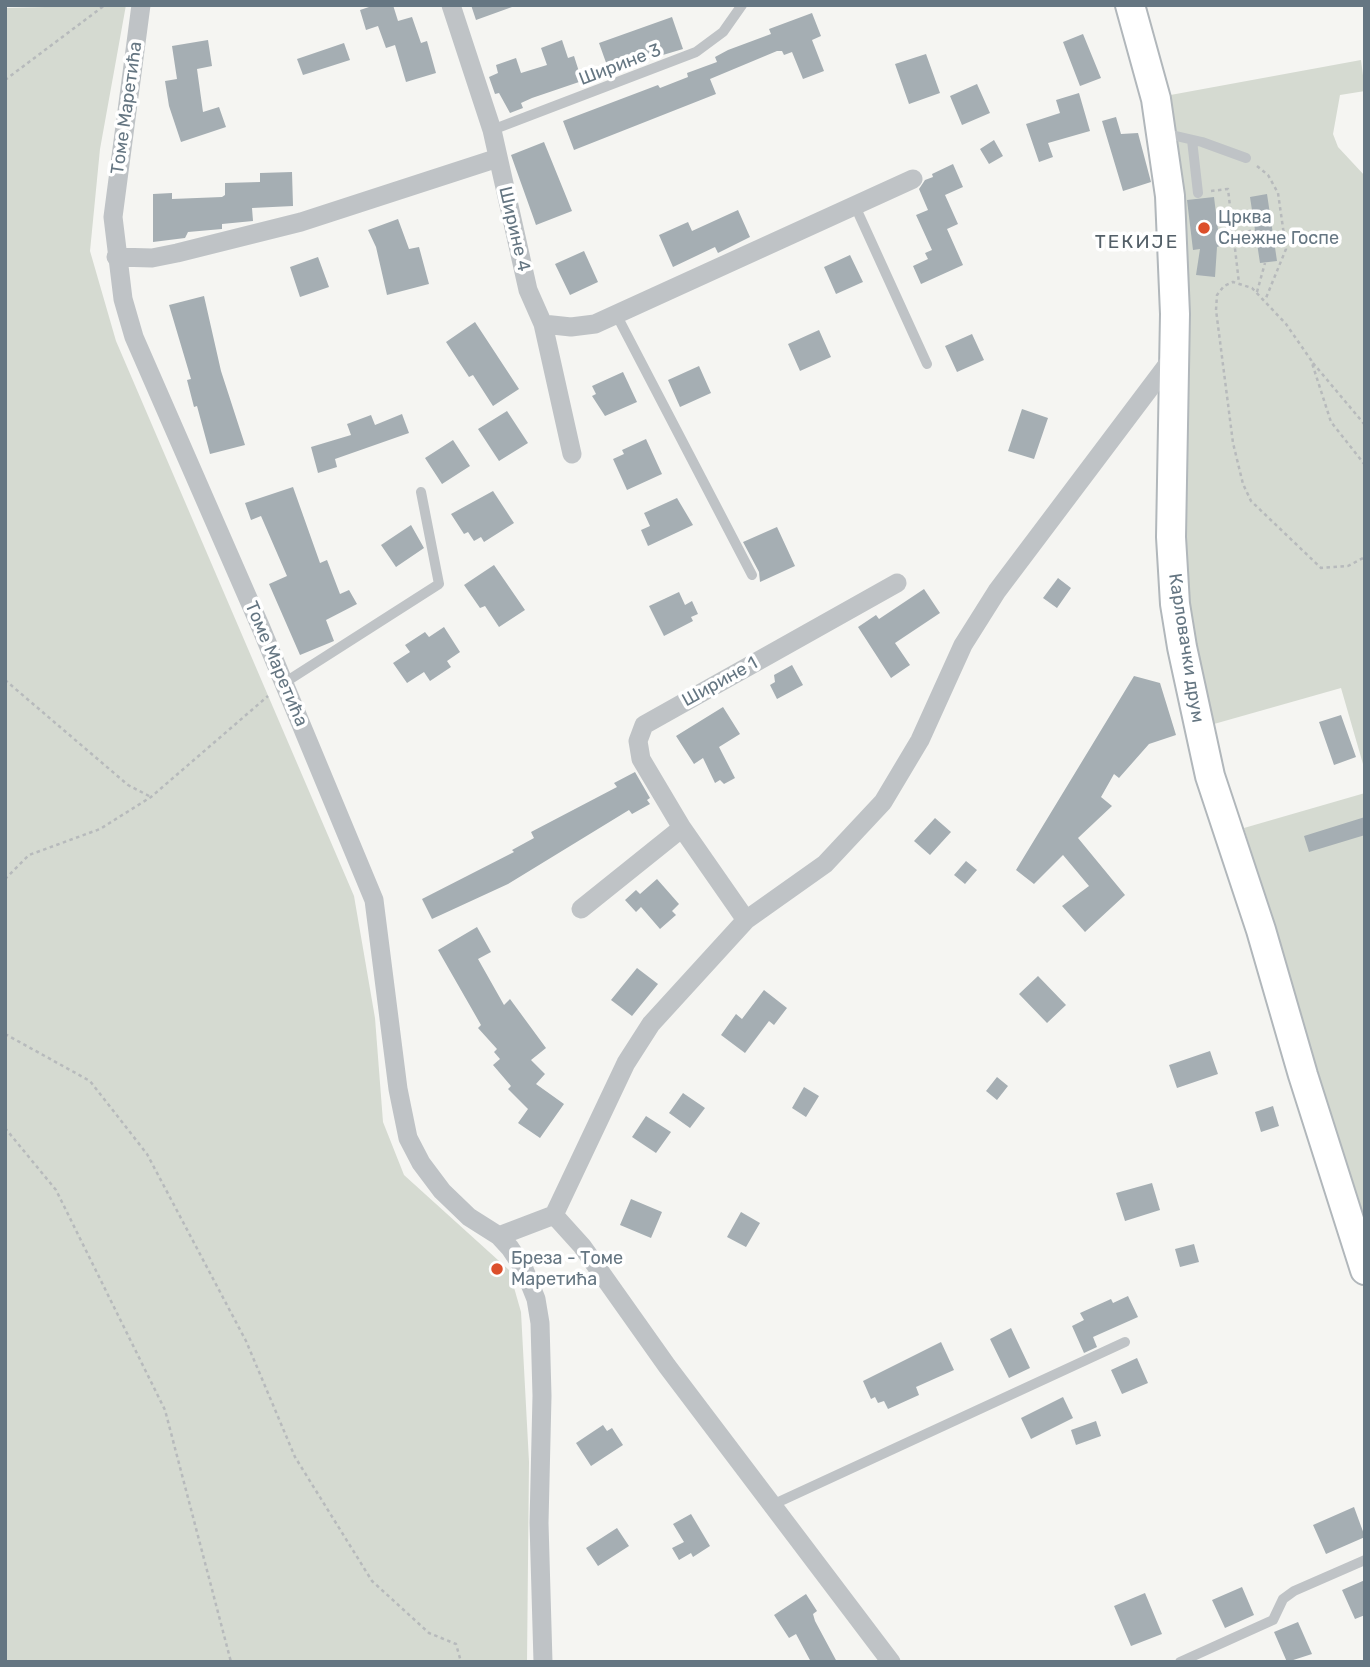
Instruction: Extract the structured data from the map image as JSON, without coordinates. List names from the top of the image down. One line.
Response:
{"streets":{"main road":["Карловачки друм"],"street":["Томе Маретића","Ширине 4","Ширине 1"],"lane":["Ширине 3"]},"crossings":[["Ширине 3","Ширине 4"]],"districts":["ТЕКИЈЕ"],"places":["Црква Снежне Госпе","Бреза - Томе Маретића"]}
